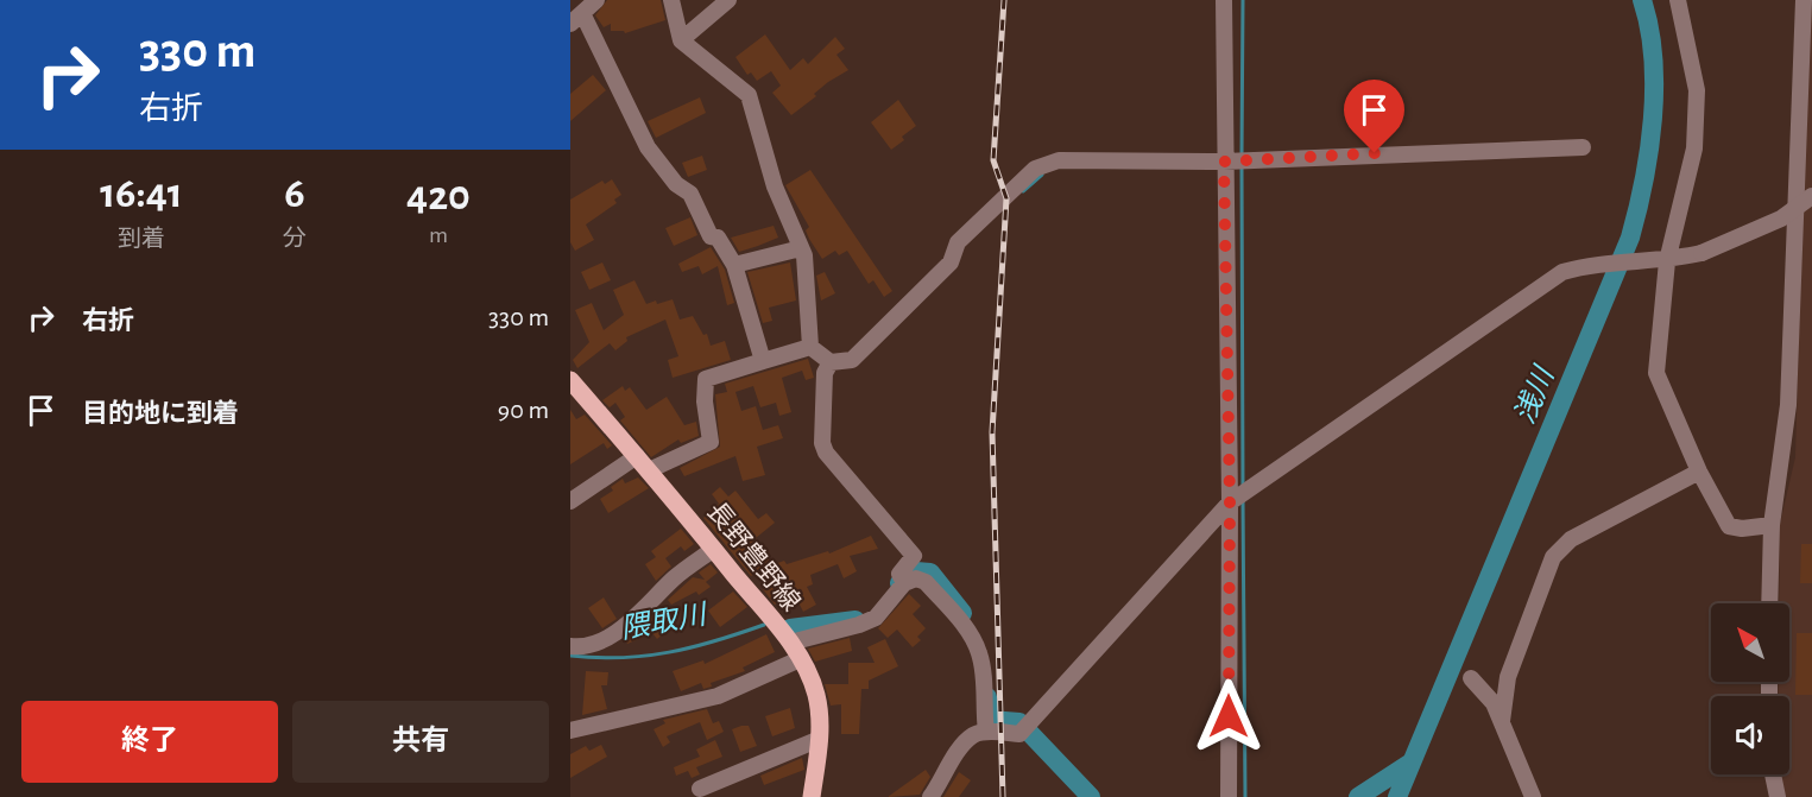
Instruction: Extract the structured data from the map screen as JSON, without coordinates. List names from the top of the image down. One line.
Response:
{"streets":{"main road":["長野豊野線"]},"water":["浅川","隈取川"],"north":"top left","page":{"turn":["330 m","右折"],"eta":["16:41","到着","6","分","420","m"],"list":[{"name":"右折","value":"330 m"},{"name":"目的地に到着","value":"90 m"}],"buttons":["終了","共有"]}}
